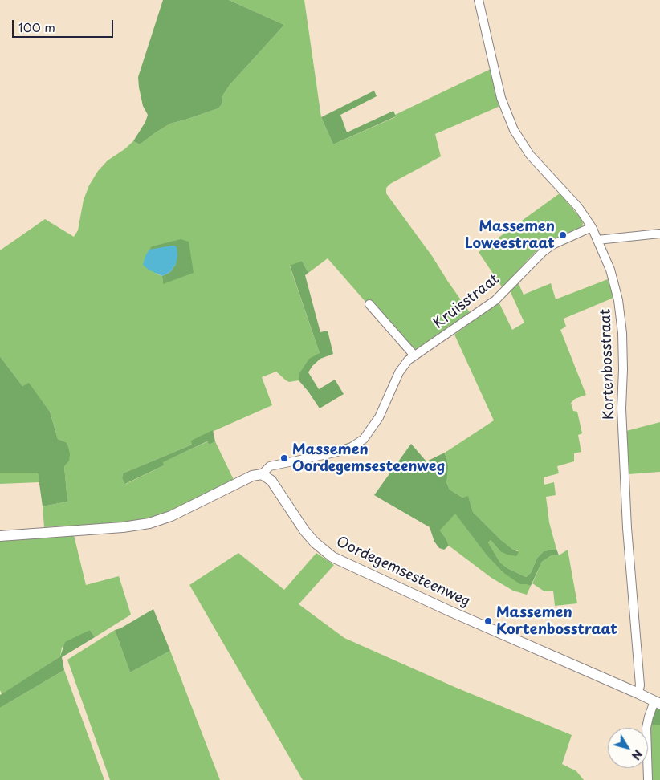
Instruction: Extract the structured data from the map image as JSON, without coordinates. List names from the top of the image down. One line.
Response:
{"streets":{"street":["Kruisstraat","Kortenbosstraat","Oordegemsesteenweg"]},"crossings":[["Kruisstraat","Kortenbosstraat"],["Kruisstraat","Oordegemsesteenweg"],["Kortenbosstraat","Oordegemsesteenweg"]],"places":["Massemen Loweestraat","Massemen Oordegemsesteenweg","Massemen Kortenbosstraat"],"scale_bar":"100 m","north":"bottom right"}
